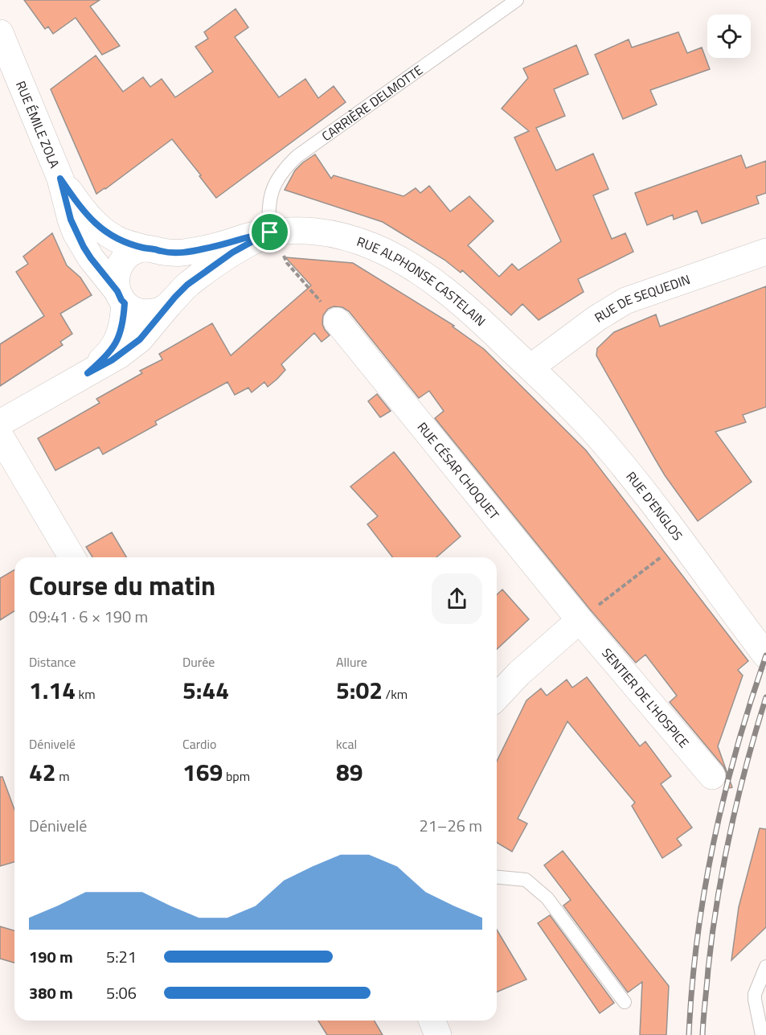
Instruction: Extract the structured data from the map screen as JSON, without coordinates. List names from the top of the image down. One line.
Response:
{"streets":{"main road":["RUE ÉMILE ZOLA","RUE ALPHONSE CASTELAIN","RUE DE SEQUEDIN","RUE CÉSAR CHOQUET","RUE D'ENGLOS","SENTIER DE L'HOSPICE"],"lane":["CARRIÈRE DELMOTTE"]},"crossings":[["CARRIÈRE DELMOTTE","RUE ALPHONSE CASTELAIN"],["RUE ÉMILE ZOLA","RUE ALPHONSE CASTELAIN"],["RUE ALPHONSE CASTELAIN","RUE DE SEQUEDIN"],["RUE ALPHONSE CASTELAIN","RUE D'ENGLOS"],["RUE DE SEQUEDIN","RUE D'ENGLOS"],["RUE CÉSAR CHOQUET","SENTIER DE L'HOSPICE"]],"page":{"heading":["Course du matin","09:41 · 6 × 190 m"],"stats":[["Distance","1.14 km"],["Durée","5:44"],["Allure","5:02 /km"],["Dénivelé","42 m"],["Cardio","169 bpm"],["kcal","89"]],"chart":["Dénivelé","21–26 m"],"list":[{"name":"190 m","note":"5:21"},{"name":"380 m","note":"5:06"}]}}
